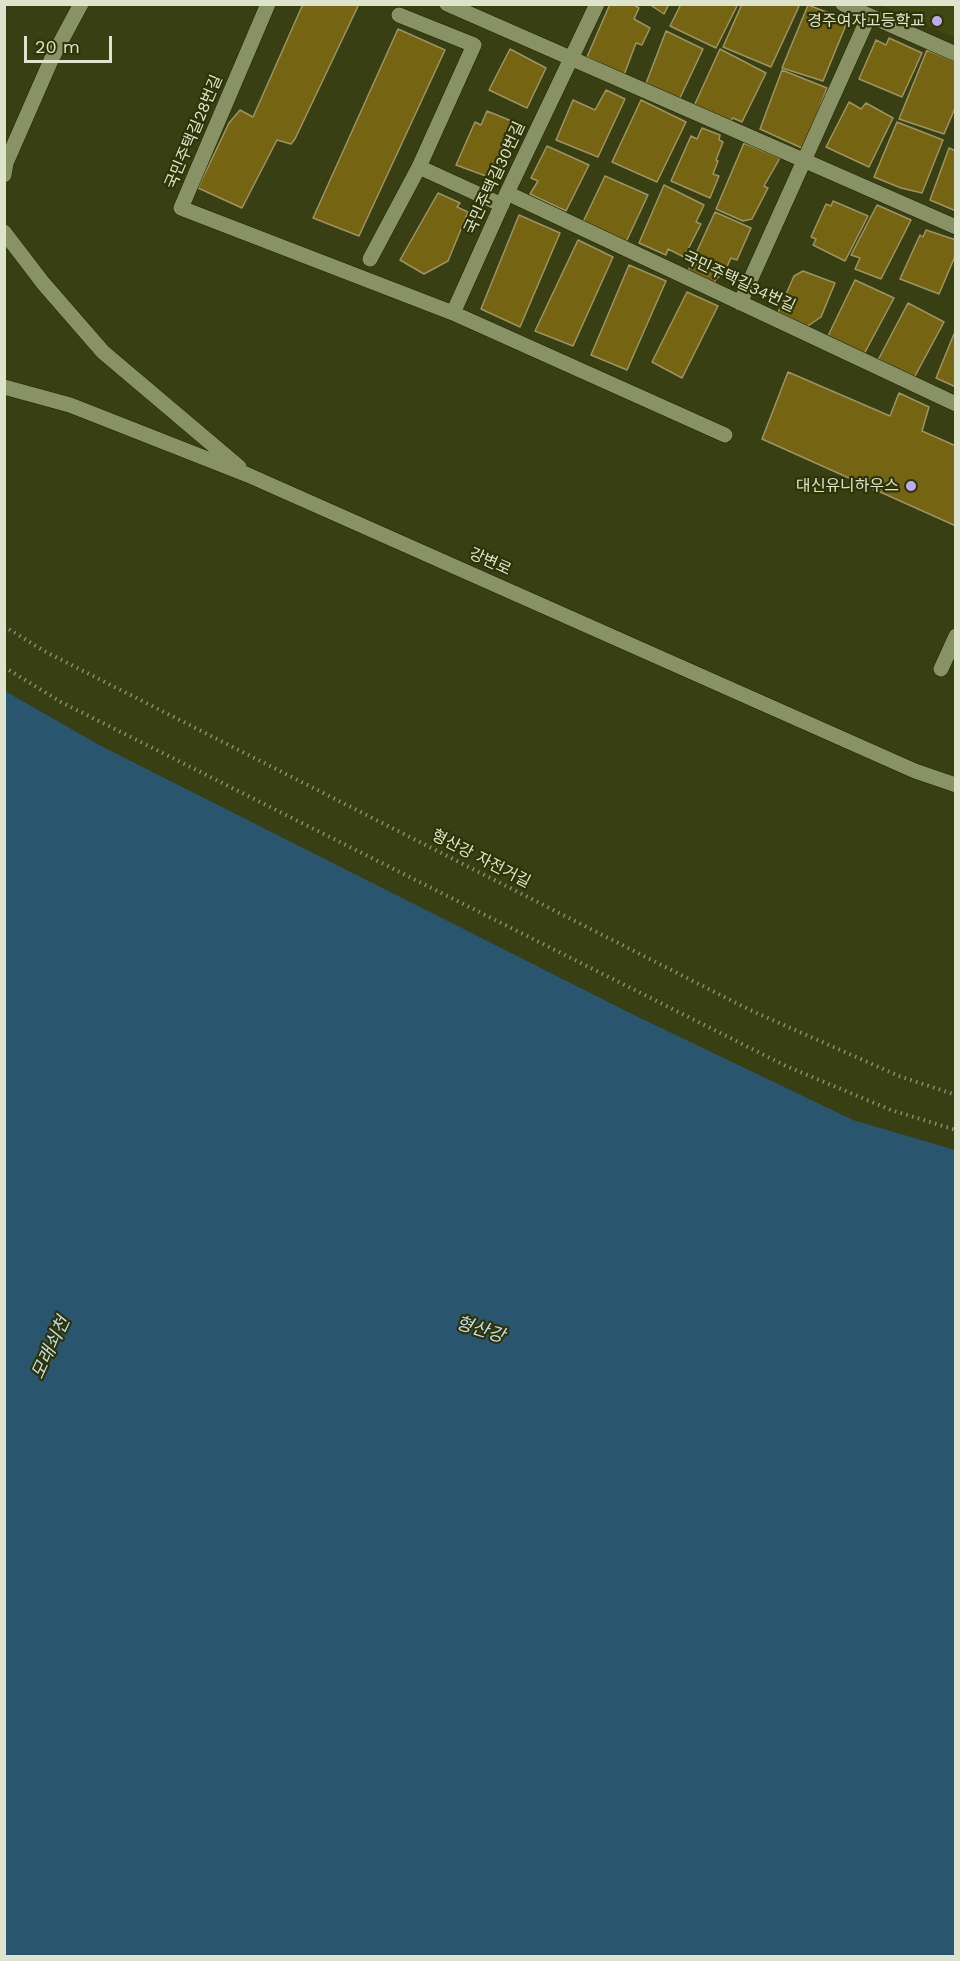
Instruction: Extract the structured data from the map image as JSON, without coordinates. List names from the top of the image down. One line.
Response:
{"streets":{"street":["국민주택길28번길","국민주택길30번길","국민주택길34번길","강변로"],"path":["형산강 자전거길"]},"crossings":[["국민주택길28번길","국민주택길30번길"],["국민주택길30번길","국민주택길34번길"]],"water":["형산강","모래쇠천"],"places":["경주여자고등학교","대신유니하우스"],"scale_bar":"20 m"}
